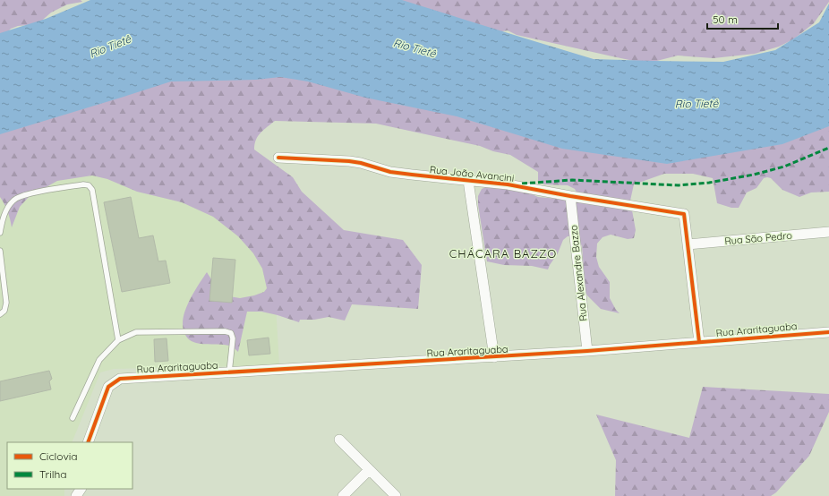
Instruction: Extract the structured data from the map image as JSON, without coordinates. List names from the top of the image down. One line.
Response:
{"streets":{"street":["Rua João Avancini","Rua São Pedro","Rua Alexandre Bazzo","Rua Araritaguaba"]},"crossings":[["Rua João Avancini","Rua São Pedro"],["Rua João Avancini","Rua Alexandre Bazzo"],["Rua Alexandre Bazzo","Rua Araritaguaba"]],"districts":["CHÁCARA BAZZO"],"water":["Rio Tietê"],"legend":["Ciclovia","Trilha"],"scale_bar":"50 m"}
